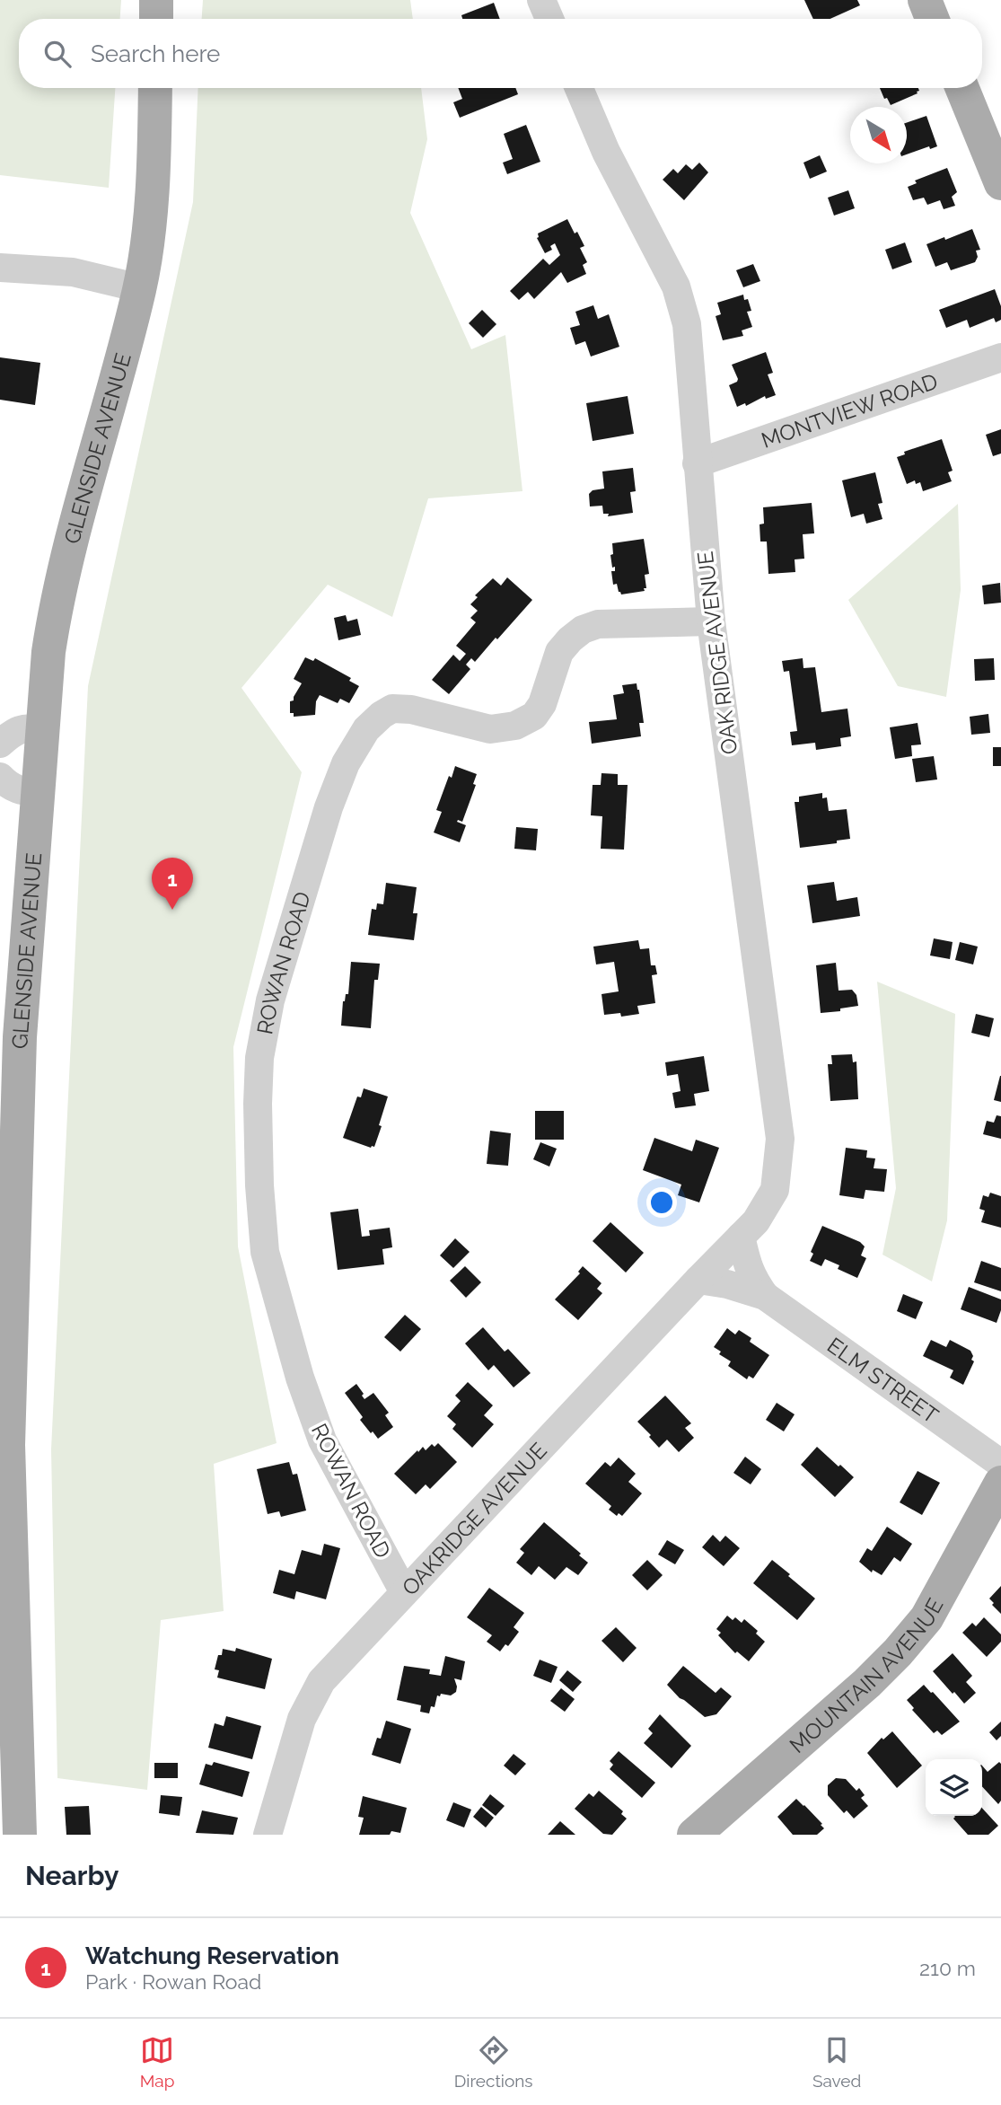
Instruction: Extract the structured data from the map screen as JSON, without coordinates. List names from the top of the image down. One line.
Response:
{"streets":{"main road":["GLENSIDE AVENUE","MOUNTAIN AVENUE"],"street":["MONTVIEW ROAD","OAK RIDGE AVENUE","ROWAN ROAD","ELM STREET","OAKRIDGE AVENUE"]},"crossings":[["MONTVIEW ROAD","OAK RIDGE AVENUE"],["OAK RIDGE AVENUE","ROWAN ROAD"],["OAK RIDGE AVENUE","ELM STREET"],["OAK RIDGE AVENUE","OAKRIDGE AVENUE"],["ROWAN ROAD","OAKRIDGE AVENUE"],["ELM STREET","OAKRIDGE AVENUE"]],"north":"bottom right","page":{"search":"Search here","pins":"1","heading":"Nearby","list":[{"mark":"1","name":"Watchung Reservation","note":"Park · Rowan Road","value":"210 m"}],"nav":["Map","Directions","Saved"]}}
